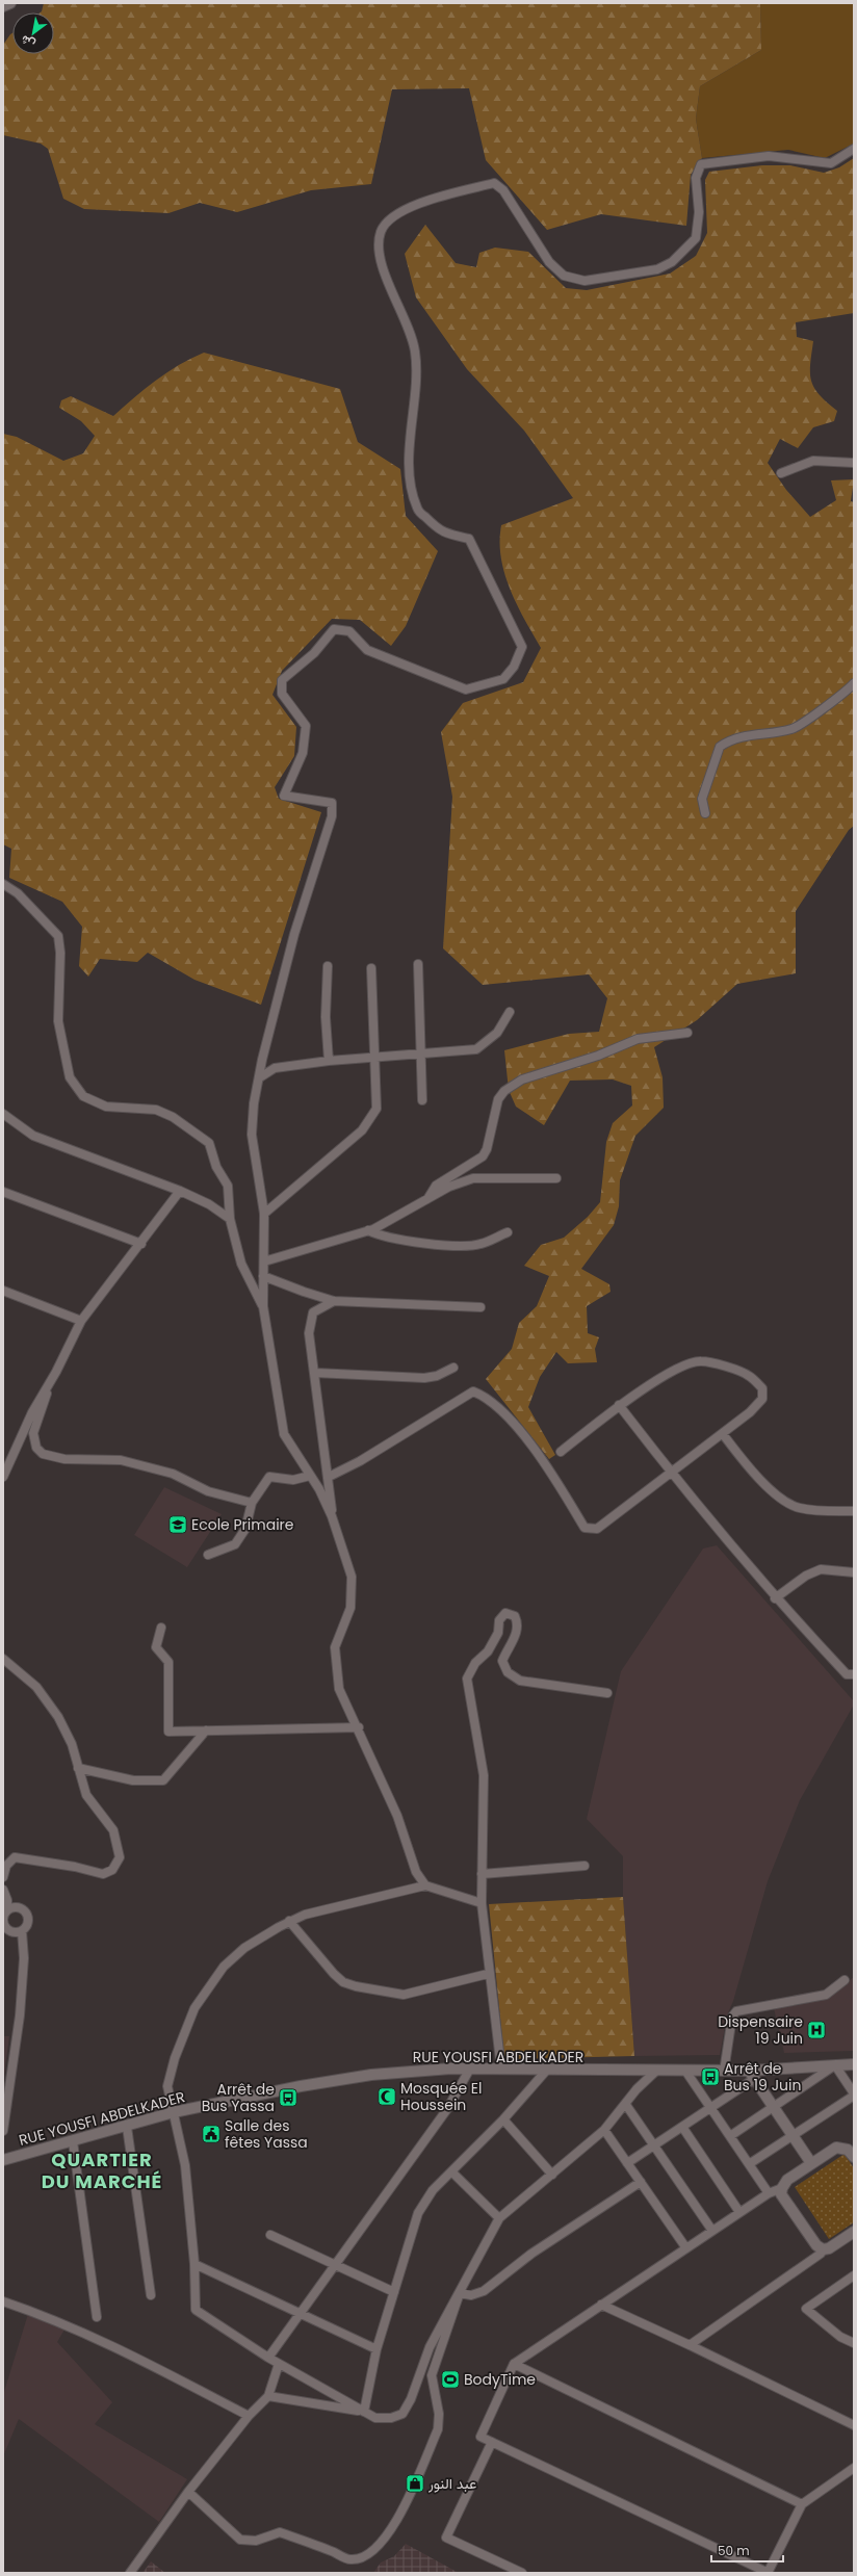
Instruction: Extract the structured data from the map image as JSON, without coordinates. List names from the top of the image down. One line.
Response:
{"streets":{"main road":["RUE YOUSFI ABDELKADER"]},"districts":["QUARTIER DU MARCHÉ"],"places":{"school or university":["Ecole Primaire"],"hospital":["Dispensaire 19 Juin"],"bus stop":["Arrêt de Bus 19 Juin","Arrêt de Bus Yassa"],"mosque":["Mosquée El Houssein"],"public building":["Salle des fêtes Yassa"],"sports":["BodyTime"],"shop":["عبد النور"]},"scale_bar":"50 m","north":"bottom left"}
